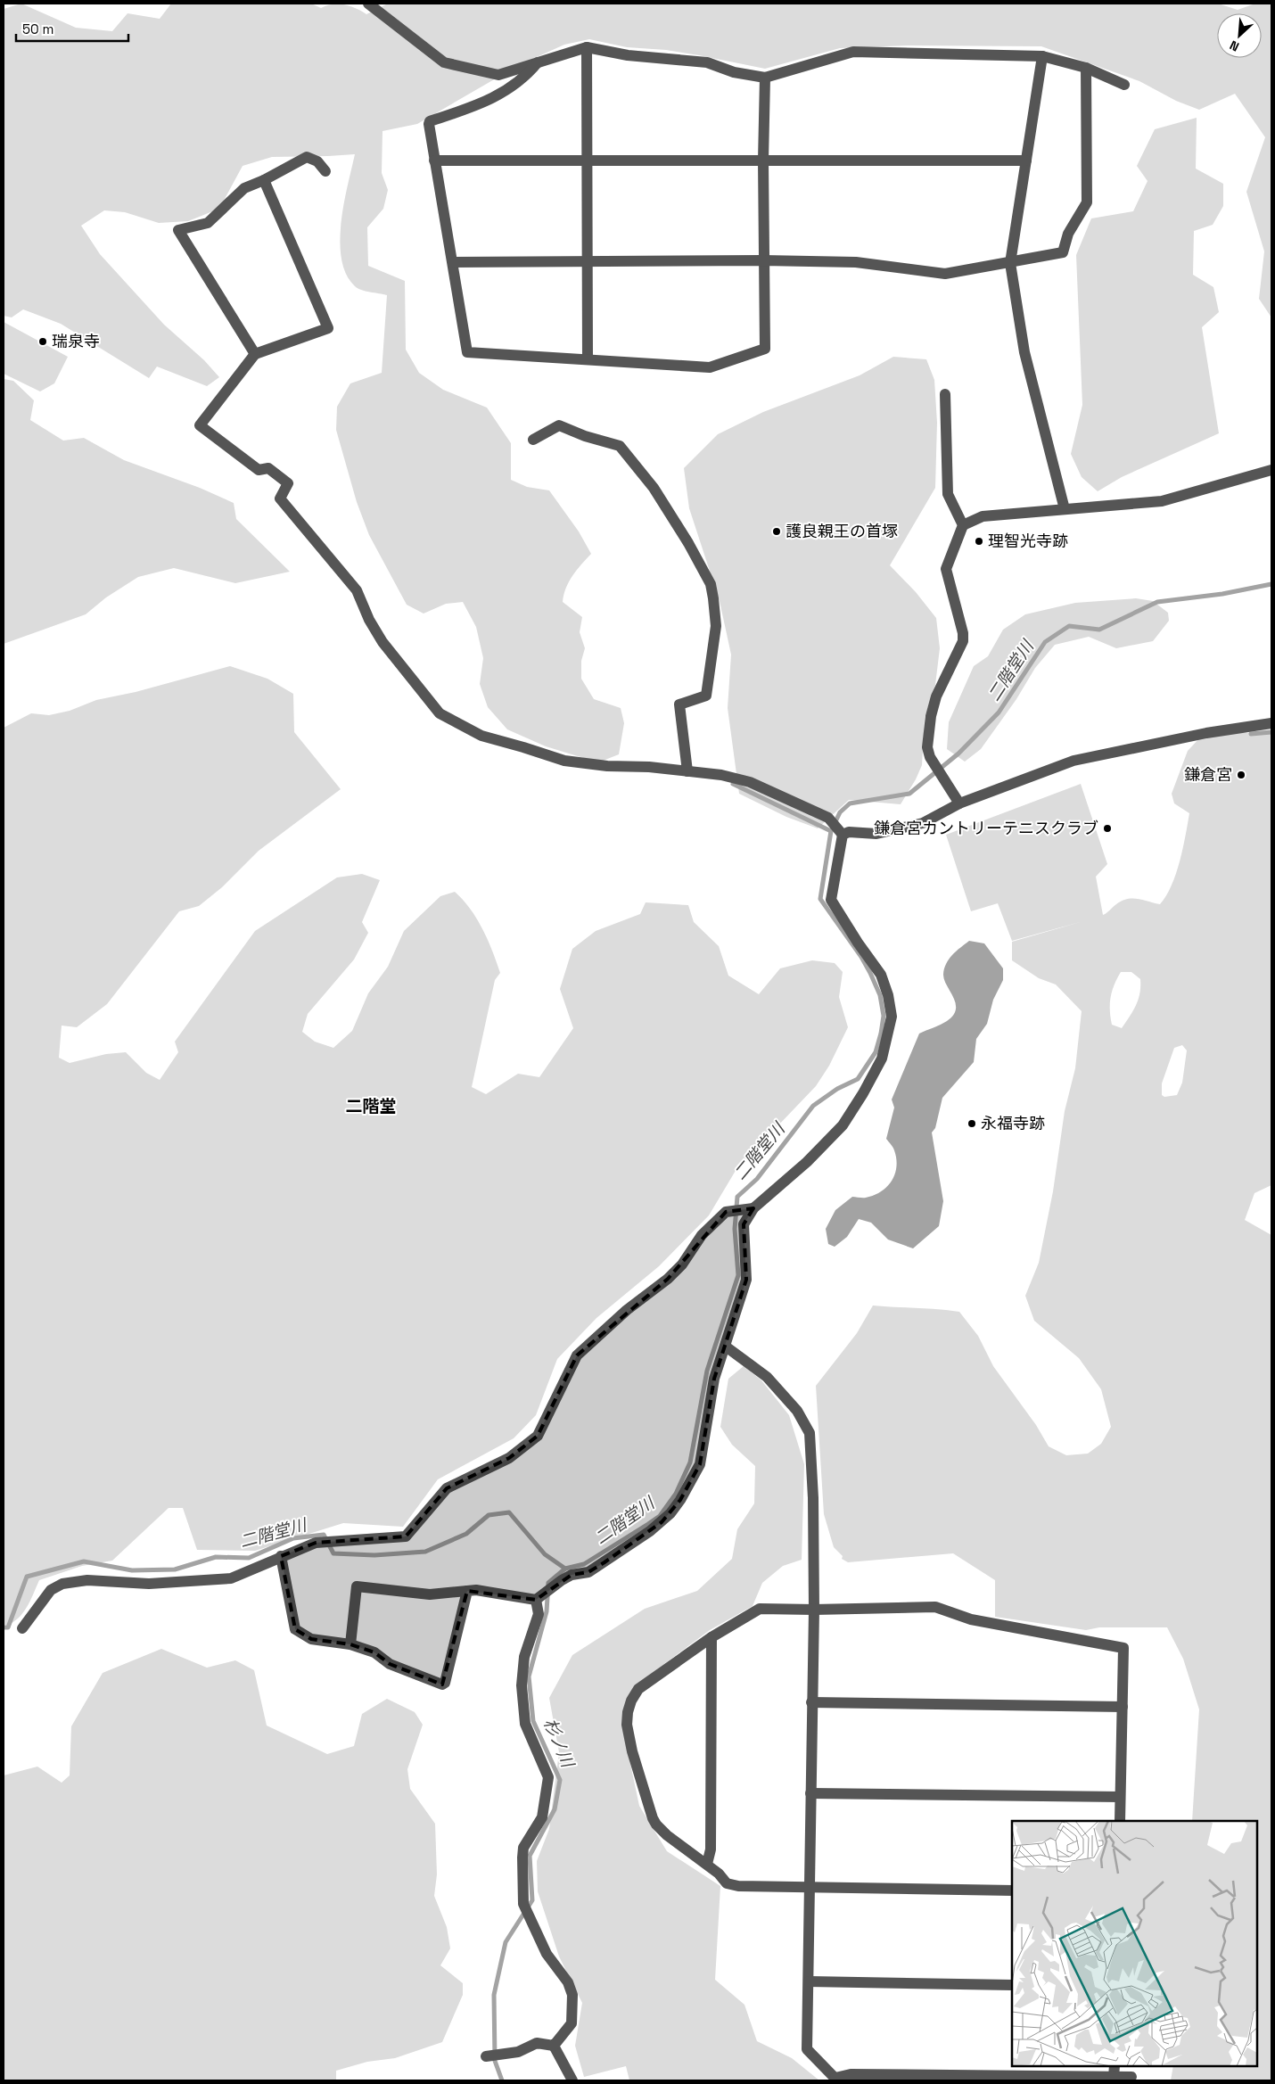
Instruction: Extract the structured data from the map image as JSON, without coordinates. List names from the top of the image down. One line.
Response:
{"districts":["二階堂"],"water":["二階堂川","杉ノ川"],"places":["瑞泉寺","護良親王の首塚","理智光寺跡","鎌倉宮","鎌倉宮カントリーテニスクラブ","永福寺跡"],"scale_bar":"50 m","north":"bottom left"}
